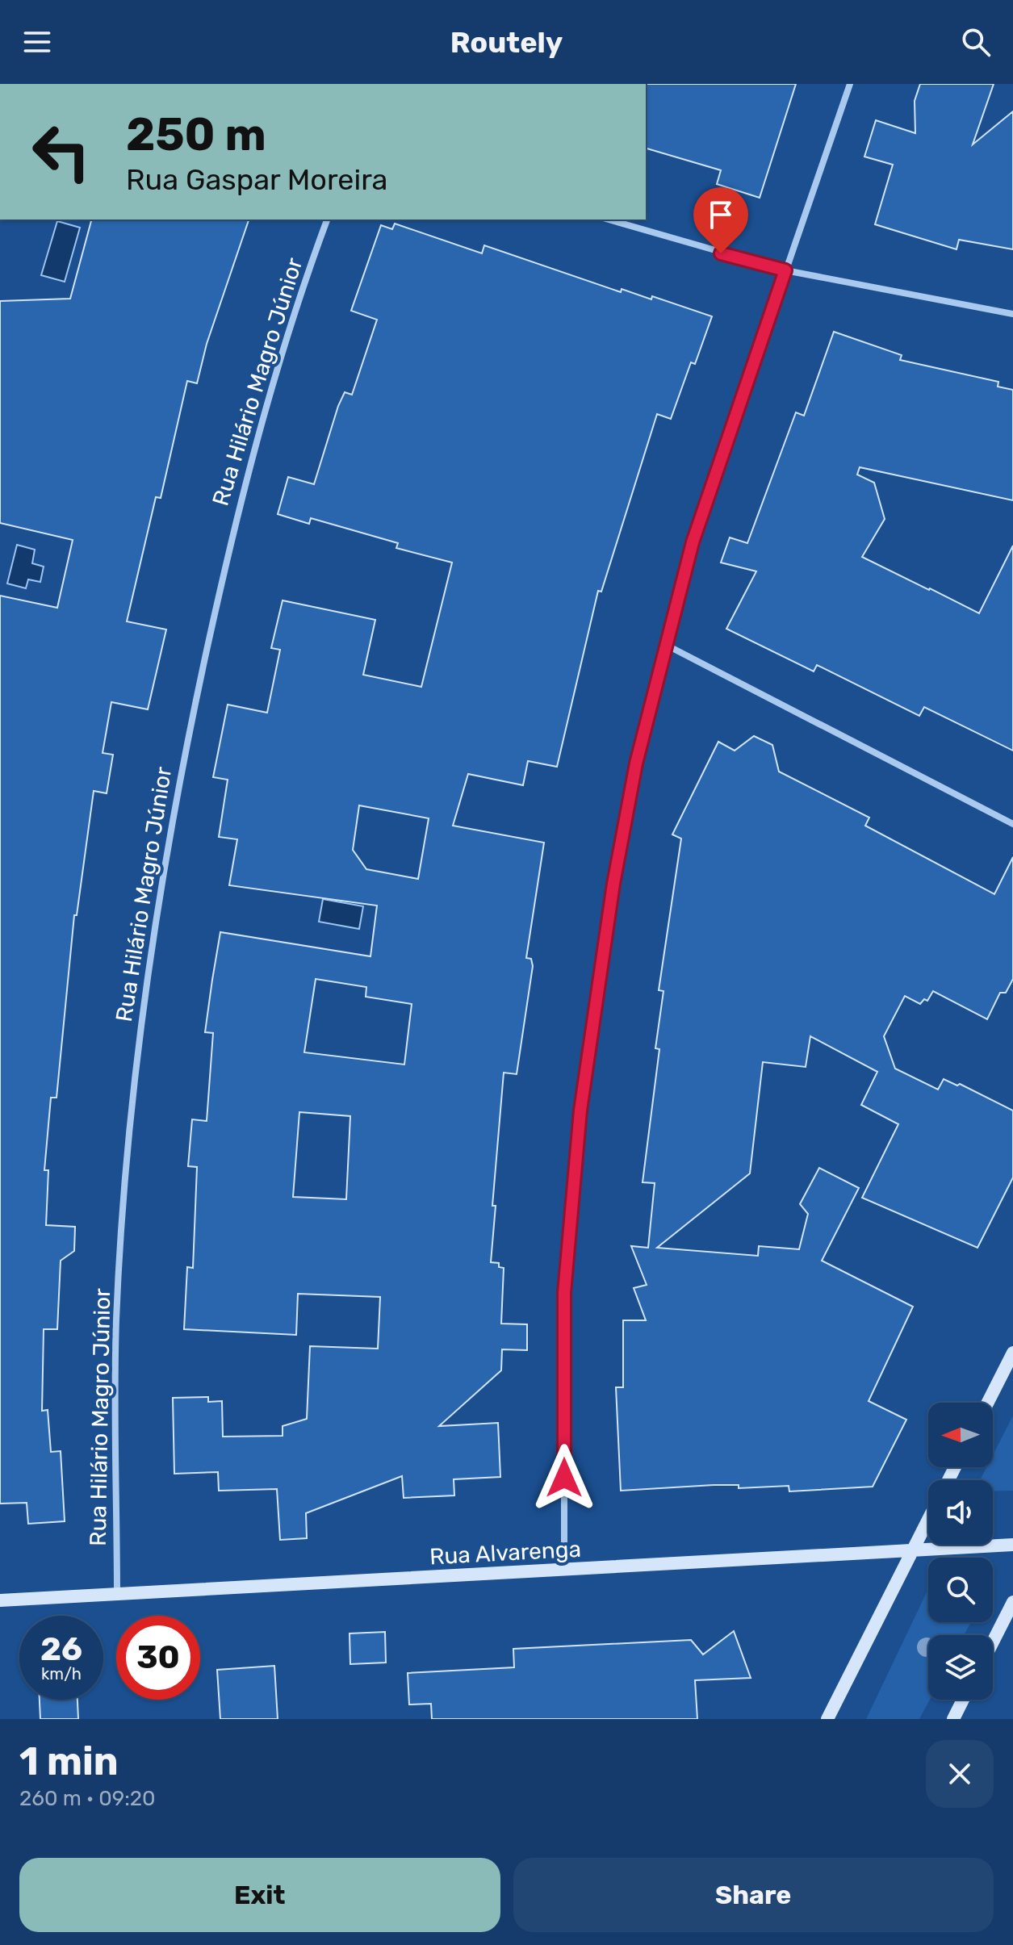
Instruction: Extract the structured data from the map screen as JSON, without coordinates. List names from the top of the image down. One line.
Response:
{"streets":{"main road":["Rua Alvarenga"],"street":["Rua Hilário Magro Júnior"]},"crossings":[["Rua Hilário Magro Júnior","Rua Alvarenga"]],"north":"left","page":{"header":"Routely","turn":["250 m","Rua Gaspar Moreira"],"speed":"26 km/h","limit":"30","heading":["1 min","260 m · 09:20"],"buttons":["Exit","Share"]}}
